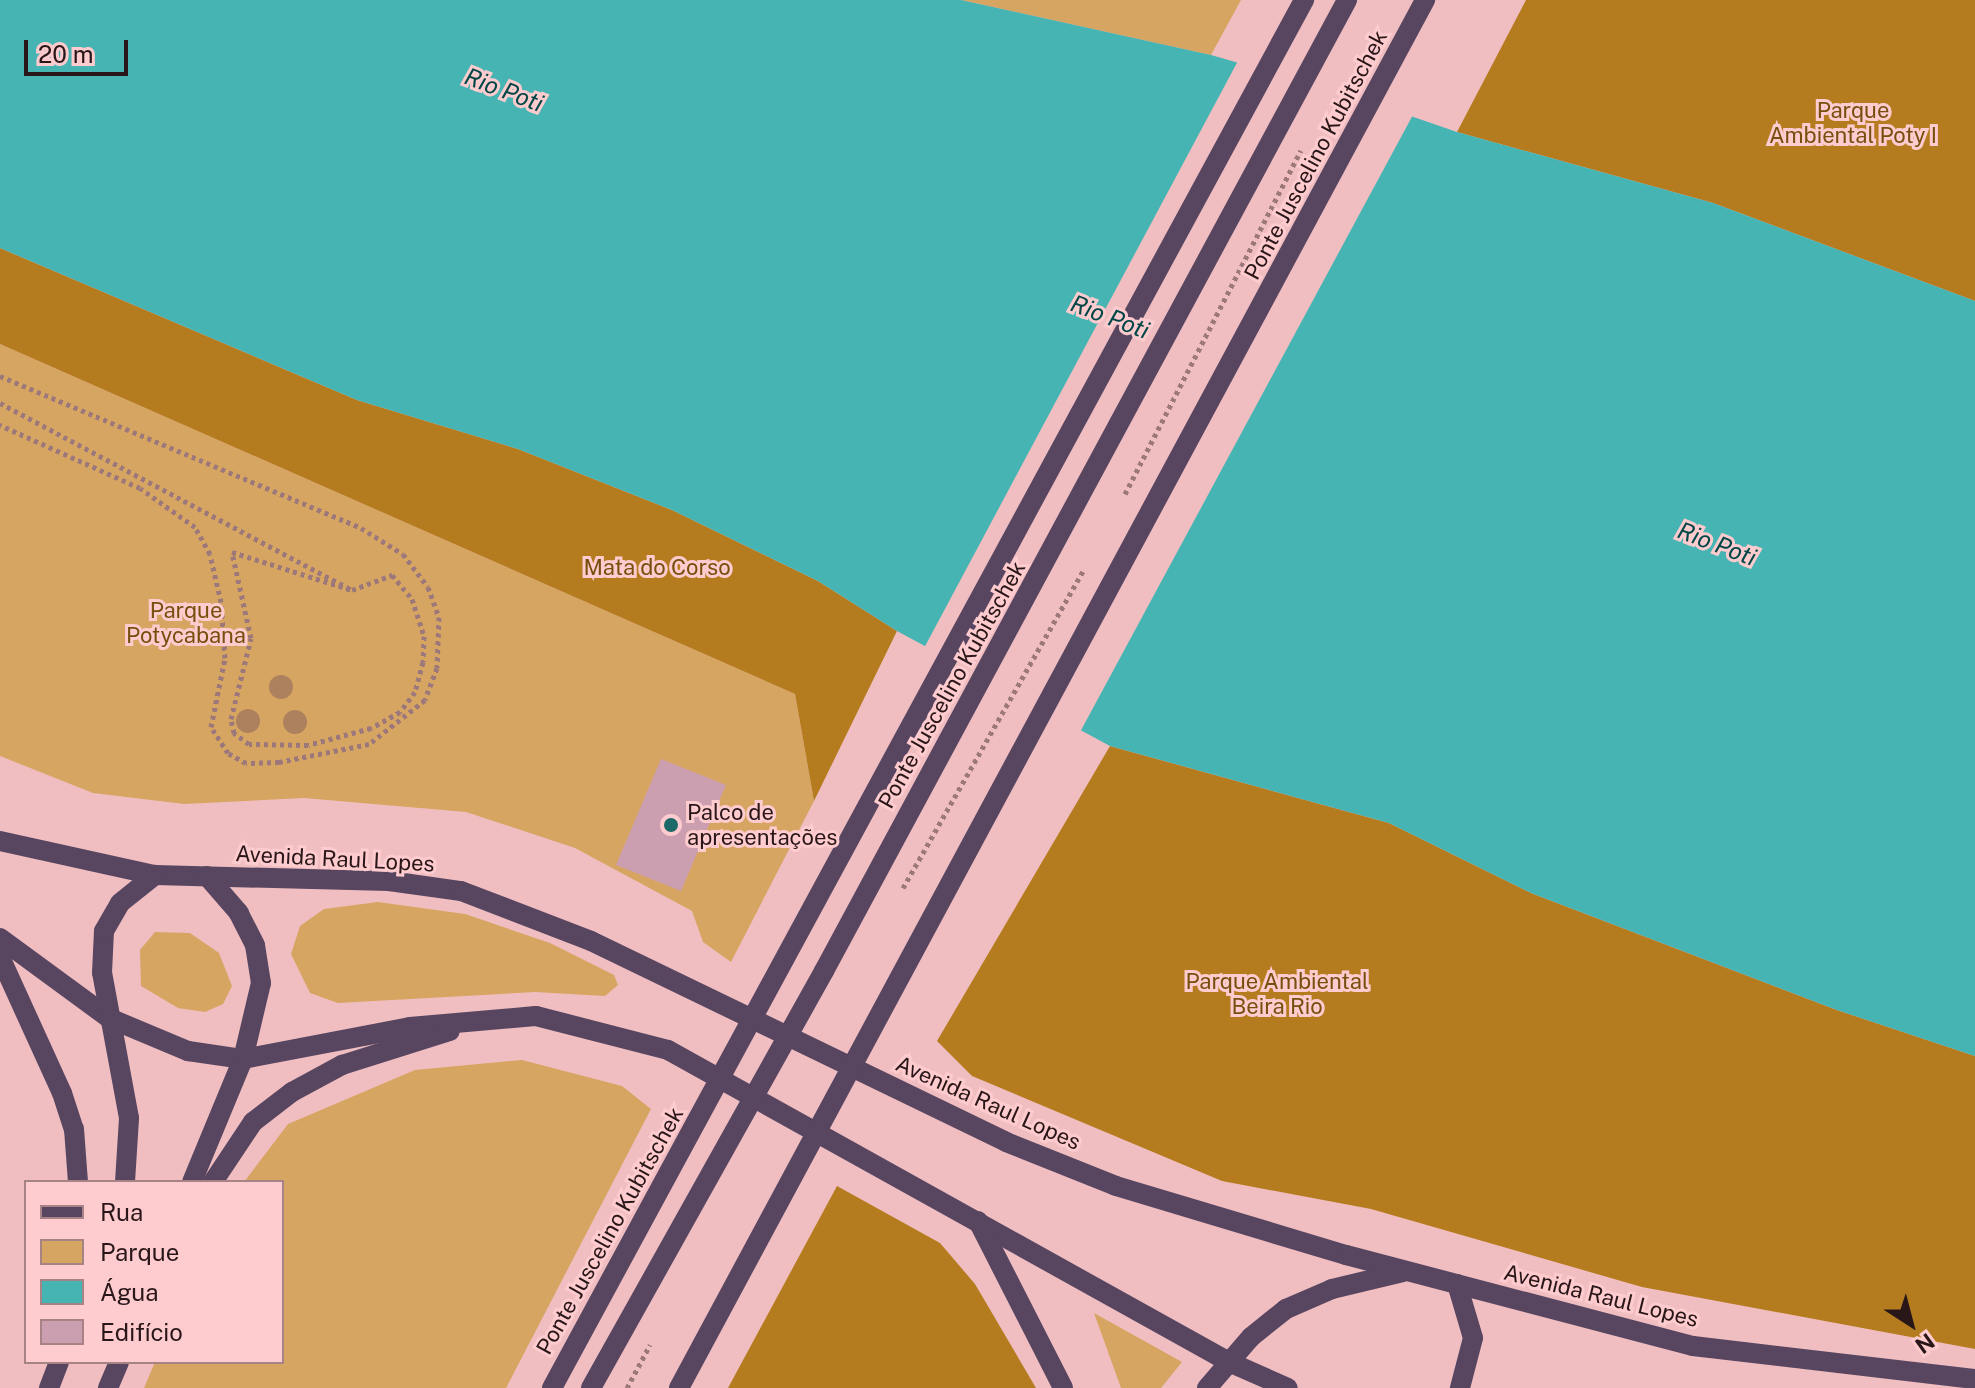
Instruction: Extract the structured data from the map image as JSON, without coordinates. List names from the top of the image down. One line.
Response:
{"streets":{"main road":["Ponte Juscelino Kubitschek","Avenida Raul Lopes"]},"water":["Rio Poti"],"parks":["Parque Ambiental Poty I","Mata do Corso","Parque Potycabana","Parque Ambiental Beira Rio"],"places":["Palco de apresentações"],"legend":["Rua","Parque","Água","Edifício"],"scale_bar":"20 m","north":"bottom right"}
